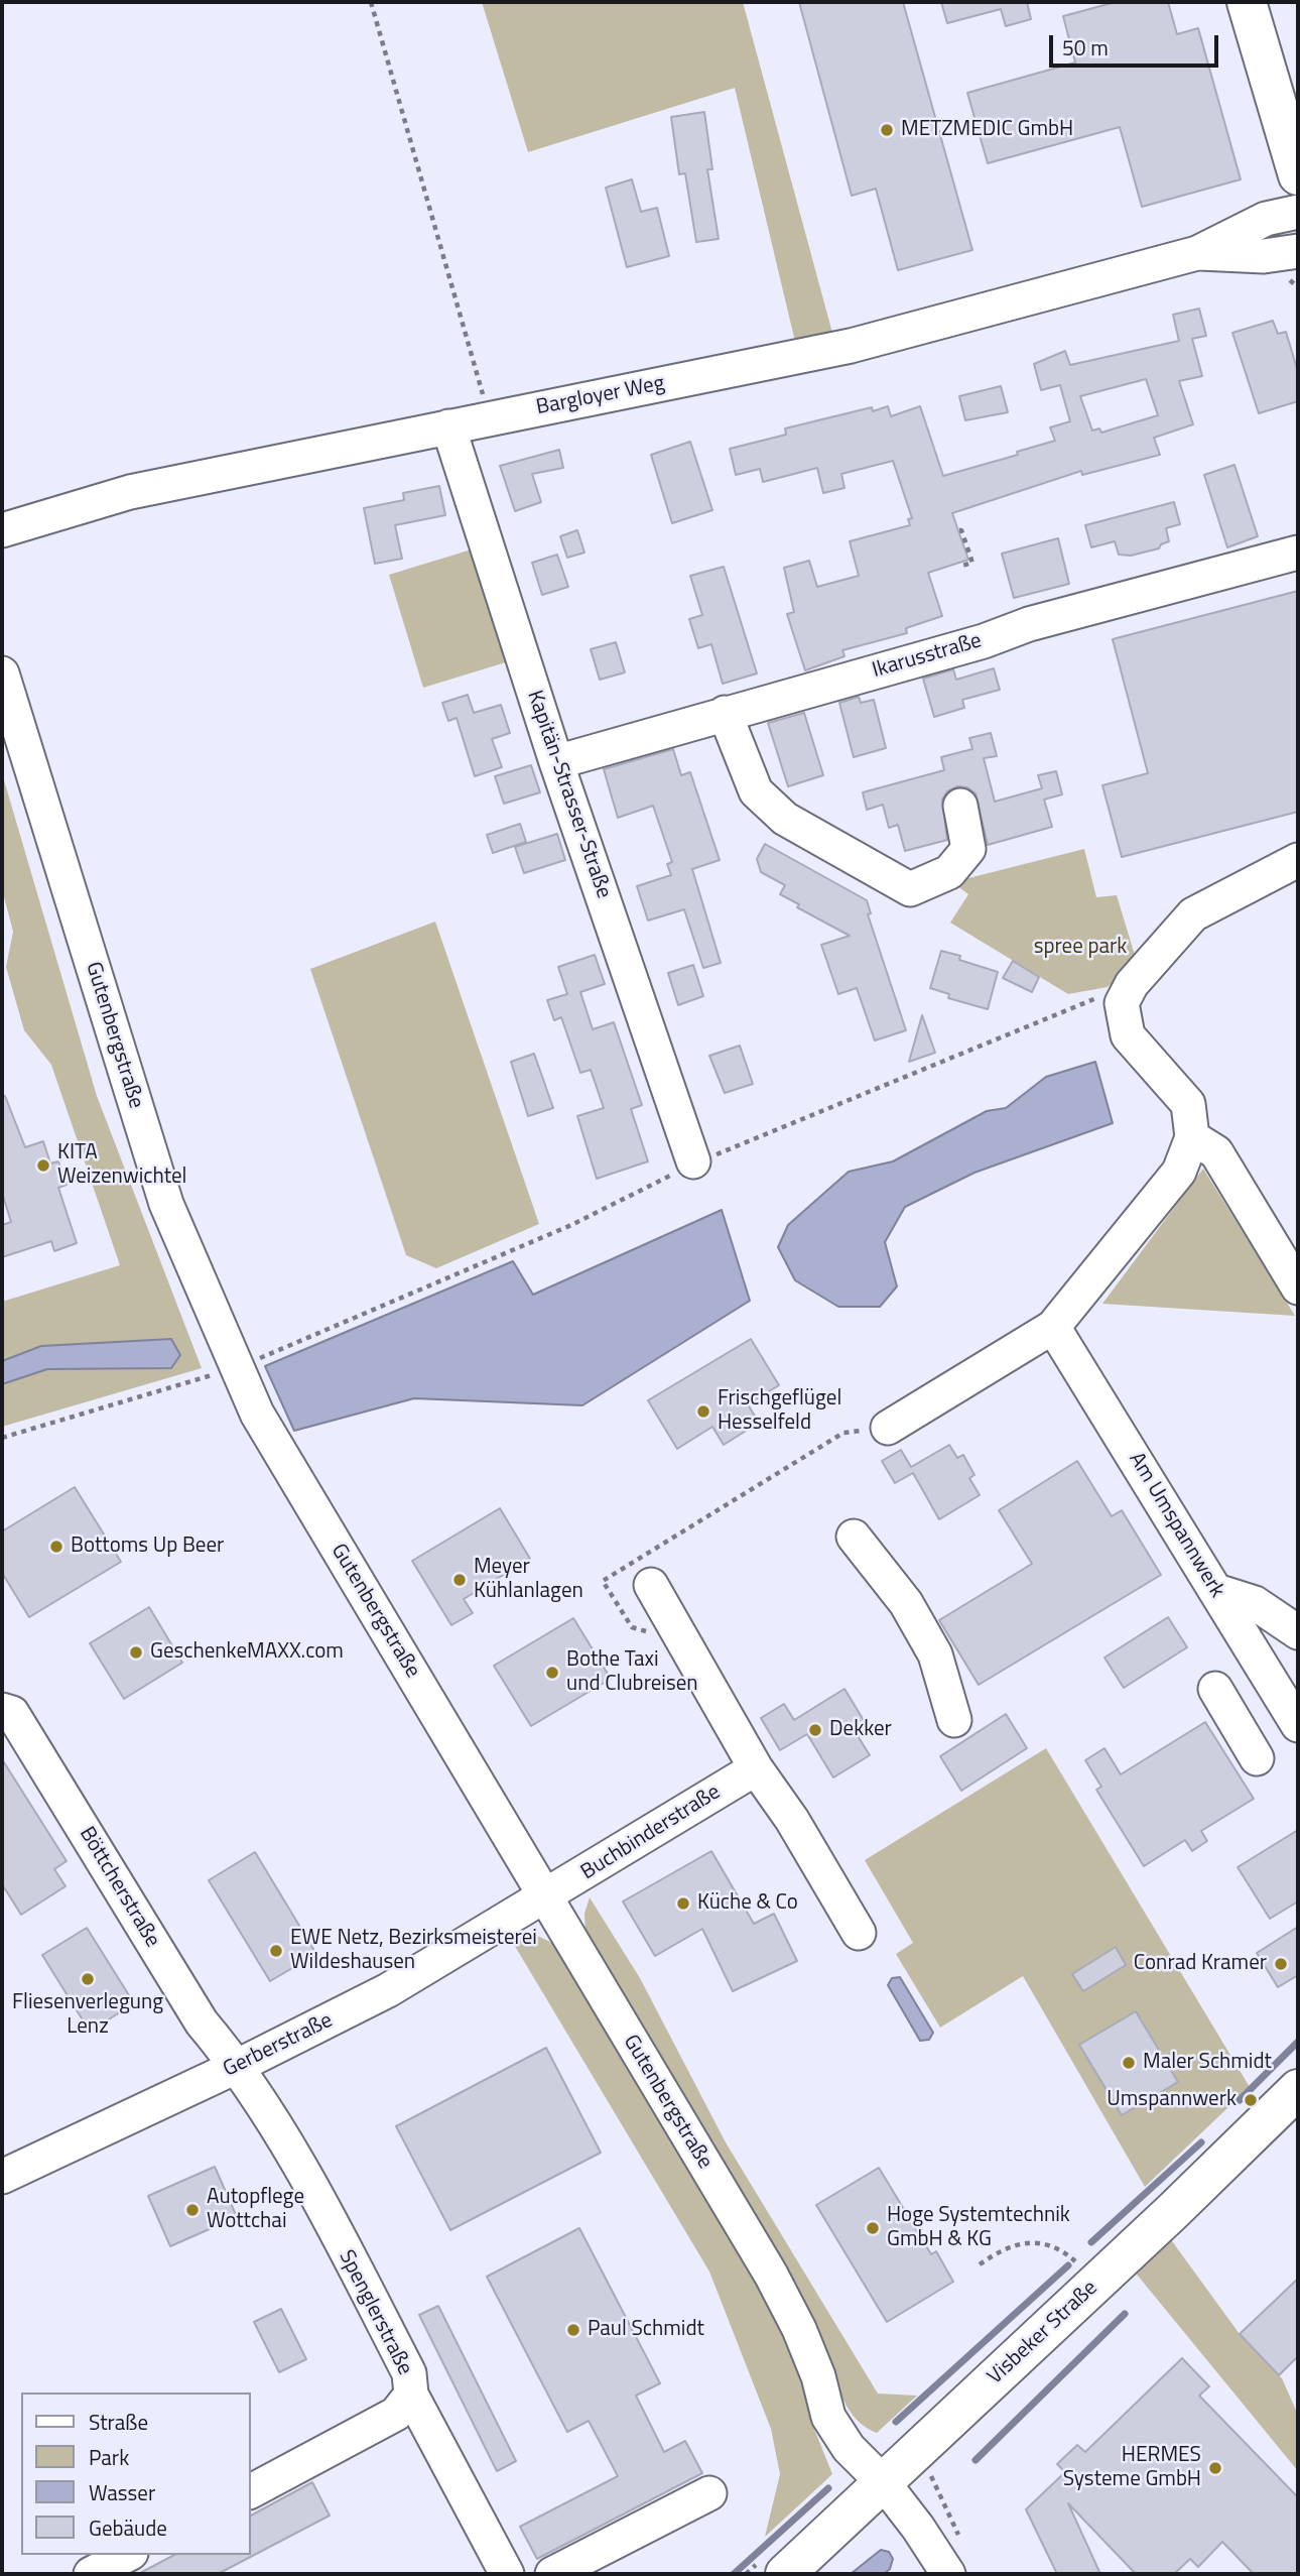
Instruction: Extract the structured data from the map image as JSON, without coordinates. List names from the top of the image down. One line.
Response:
{"streets":{"main road":["Visbeker Straße"],"street":["Bargloyer Weg","Ikarusstraße","Kapitän-Strasser-Straße","Gutenbergstraße","Am Umspannwerk","Buchbinderstraße","Böttcherstraße","Gerberstraße","Spenglerstraße"]},"crossings":[["Bargloyer Weg","Kapitän-Strasser-Straße"],["Ikarusstraße","Kapitän-Strasser-Straße"],["Gutenbergstraße","Buchbinderstraße"],["Gutenbergstraße","Gerberstraße"],["Gutenbergstraße","Visbeker Straße"],["Buchbinderstraße","Gerberstraße"],["Böttcherstraße","Gerberstraße"],["Böttcherstraße","Spenglerstraße"],["Gerberstraße","Spenglerstraße"]],"parks":["spree park"],"places":["METZMEDIC GmbH","KITA Weizenwichtel","Frischgeflügel Hesselfeld","Bottoms Up Beer","Meyer Kühlanlagen","GeschenkeMAXX.com","Bothe Taxi und Clubreisen","Dekker","Küche & Co","EWE Netz, Bezirksmeisterei Wildeshausen","Conrad Kramer","Fliesenverlegung Lenz","Maler Schmidt","Umspannwerk","Autopflege Wottchai","Hoge Systemtechnik GmbH & KG","Paul Schmidt","HERMES Systeme GmbH"],"legend":["Straße","Park","Wasser","Gebäude"],"scale_bar":"50 m"}
